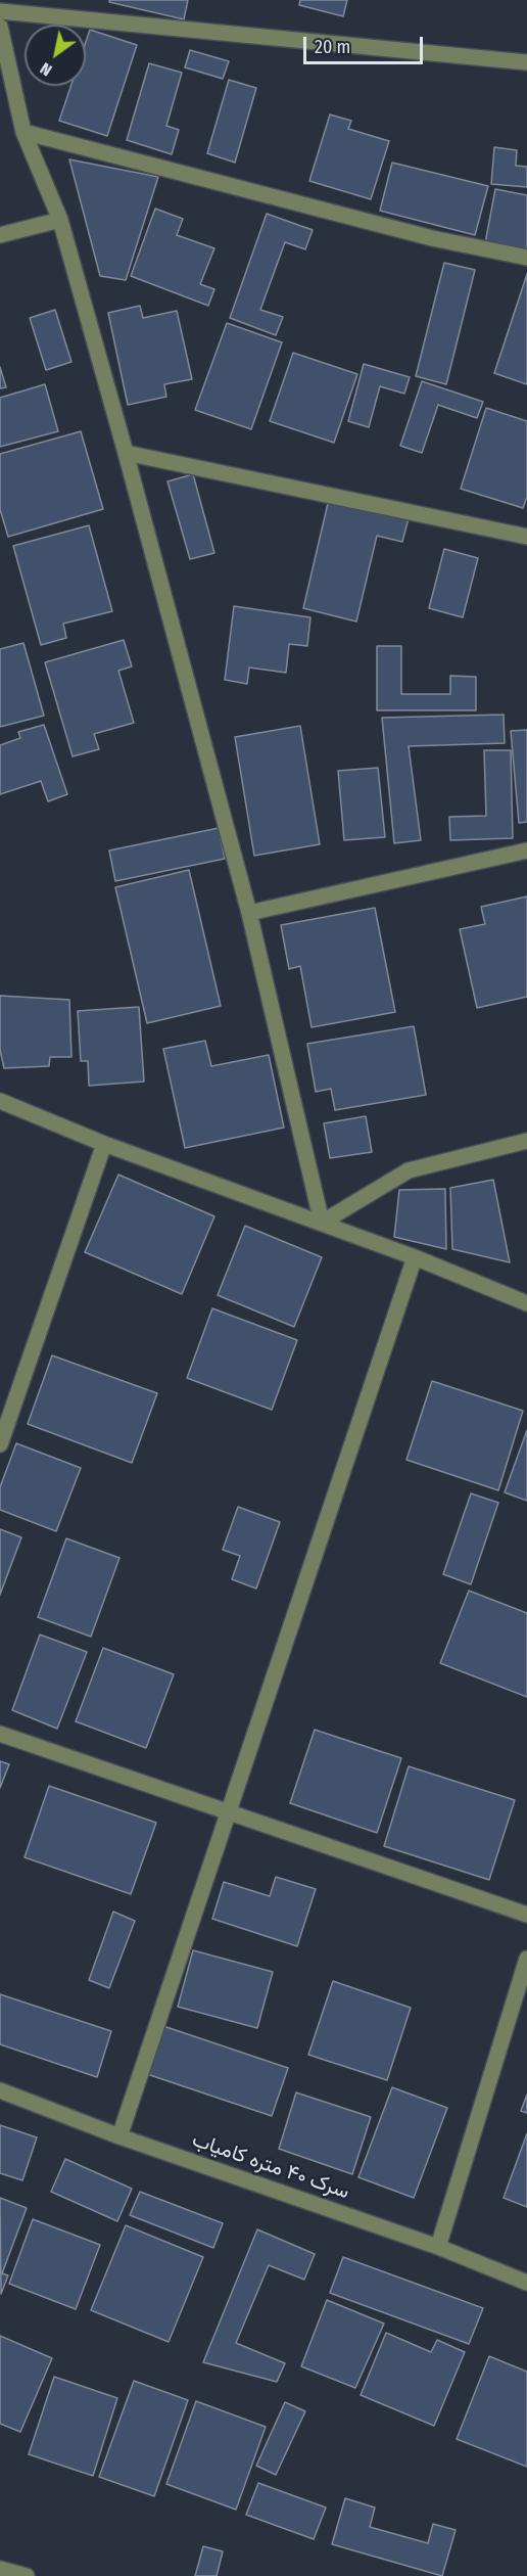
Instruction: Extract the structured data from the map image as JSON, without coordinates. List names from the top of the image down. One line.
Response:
{"streets":{"street":["سرک ۴۰ متره کامیاب"]},"scale_bar":"20 m","north":"bottom left"}
